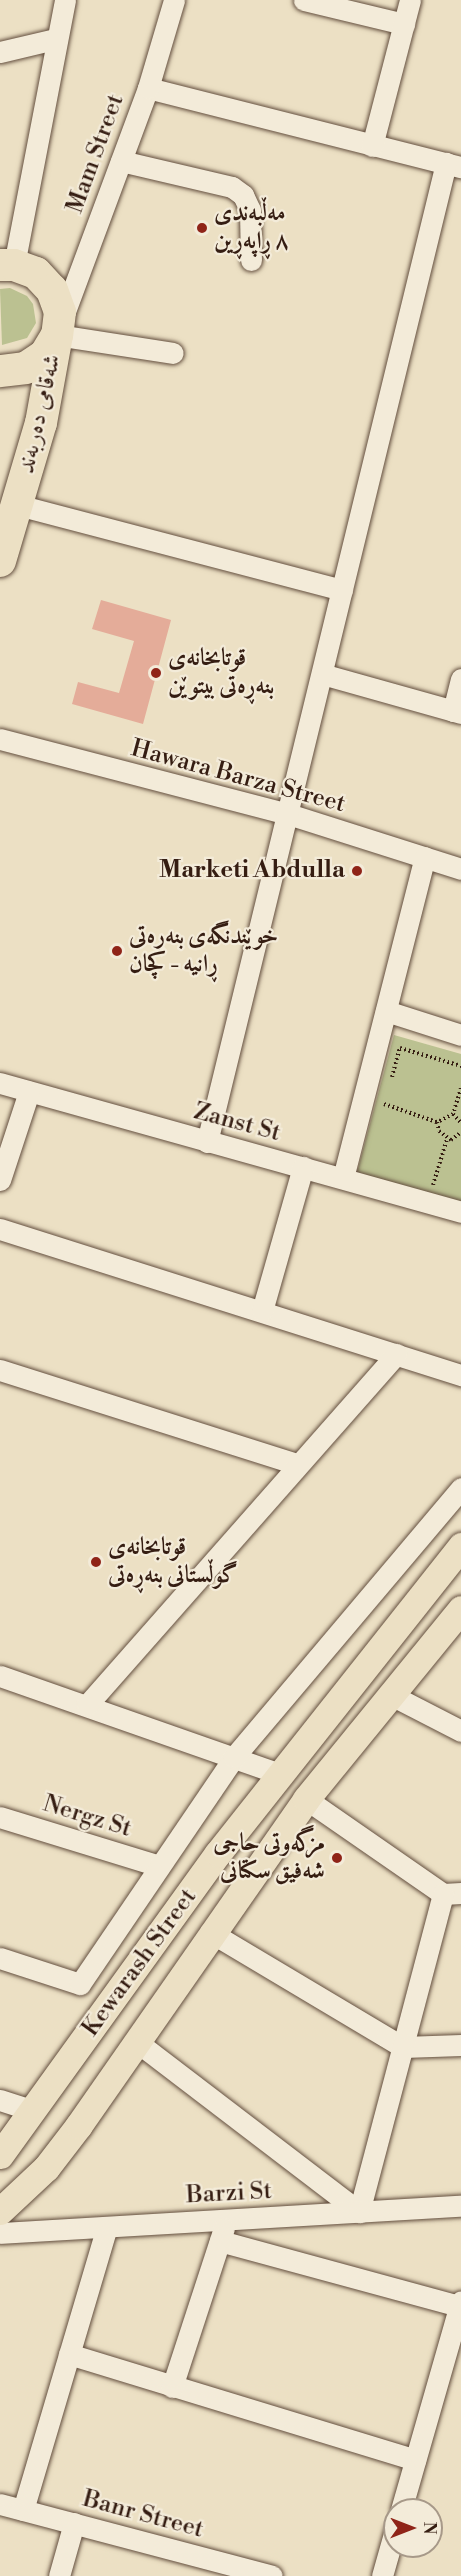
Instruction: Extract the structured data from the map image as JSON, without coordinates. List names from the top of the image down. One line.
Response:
{"streets":{"highway":["شەقامی دەربەند"],"main road":["Kewarash Street"],"street":["Mam Street","Hawara Barza Street","Zanst St","Nergz St","Barzi St","Banr Street"]},"crossings":[["Mam Street","شەقامی دەربەند"]],"places":["مەڵبەندی ٨ ڕاپەڕین","قوتابخانەی بنەڕەتی بیتوێن","Marketi Abdulla","خوێندنگەی بنەڕەتی ڕانیە - کچان","قوتابخانه‌ی گوڵستانی بنه‌ڕه‌تی","مزگەوتی حاجی شەفیق سکتانی"],"north":"right"}
